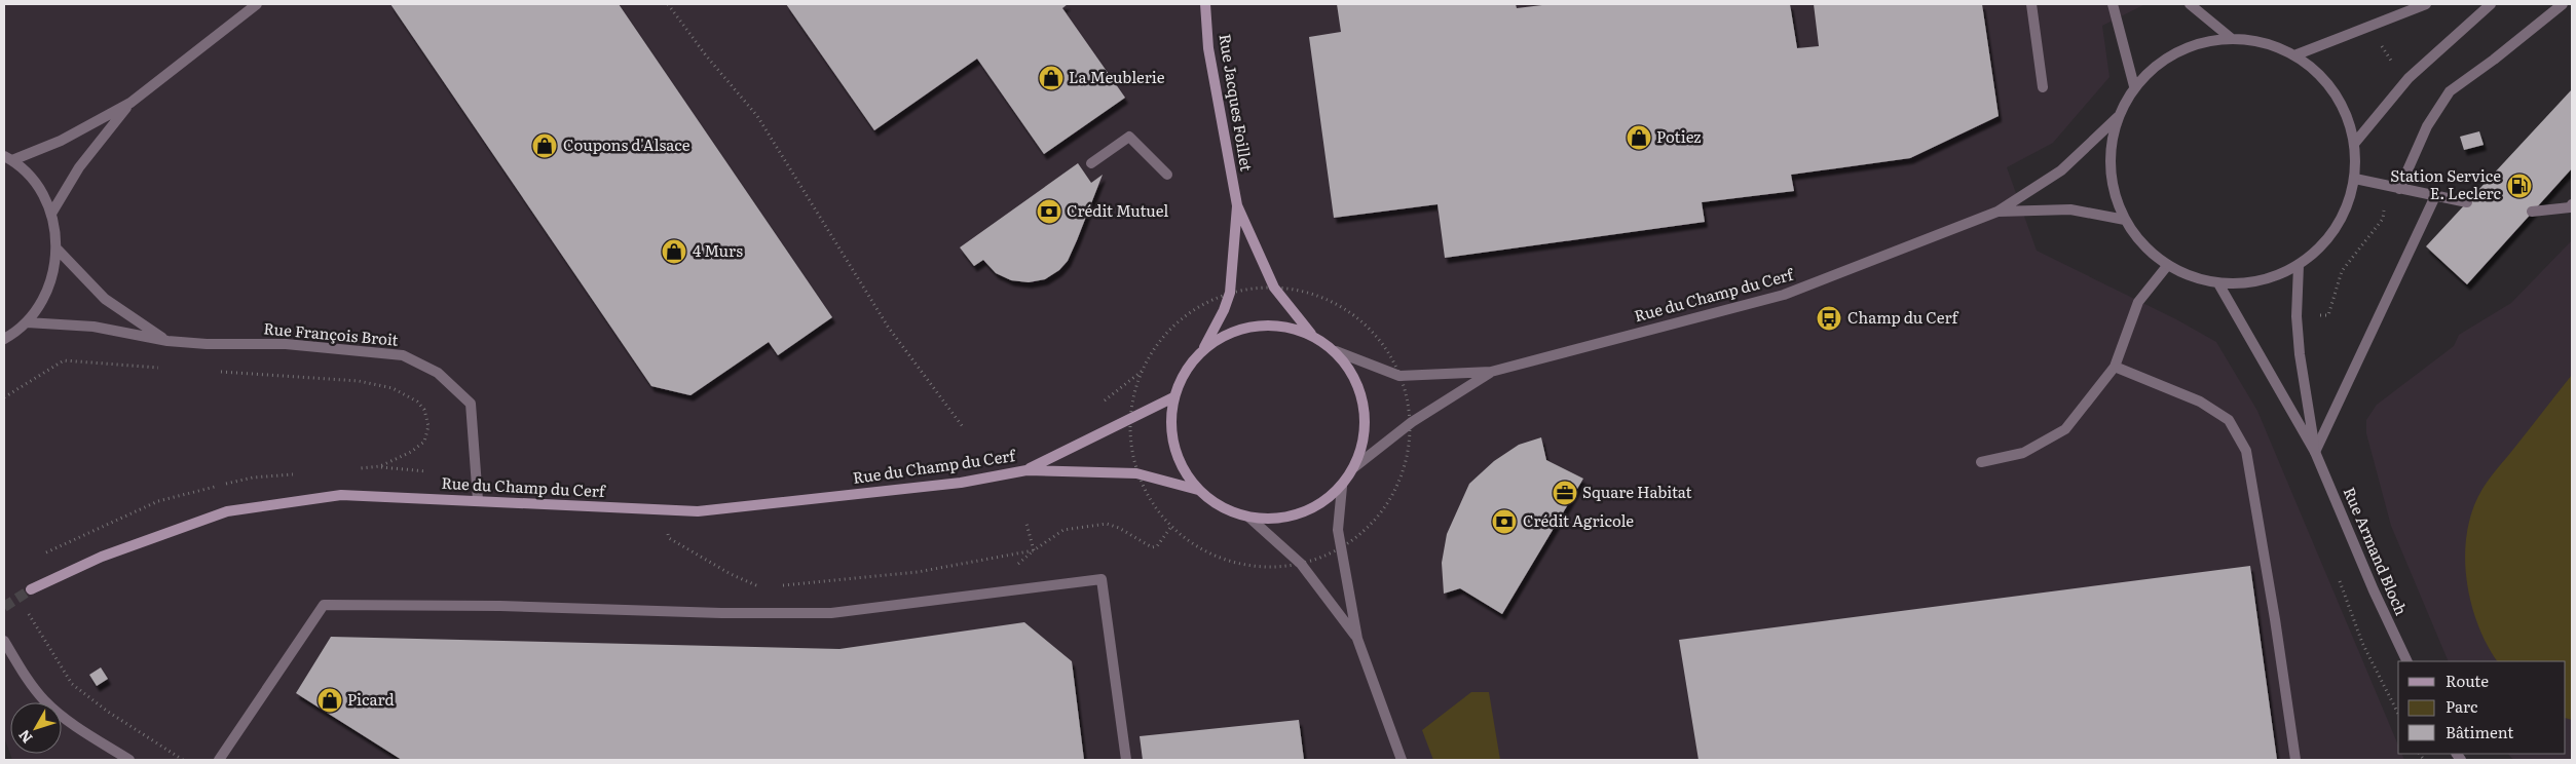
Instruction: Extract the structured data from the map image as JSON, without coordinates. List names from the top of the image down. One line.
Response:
{"streets":{"main road":["Rue Jacques Foillet","Rue du Champ du Cerf"],"street":["Rue François Broit","Rue Armand Bloch"]},"crossings":[["Rue du Champ du Cerf","Rue François Broit"]],"places":{"shop":["La Meublerie","Potiez","Coupons d'Alsace","4 Murs","Picard"],"fuel station":["Station Service E. Leclerc"],"bank":["Crédit Mutuel","Crédit Agricole"],"bus stop":["Champ du Cerf"],"office":["Square Habitat"]},"legend":["Route","Parc","Bâtiment"],"north":"bottom left"}
